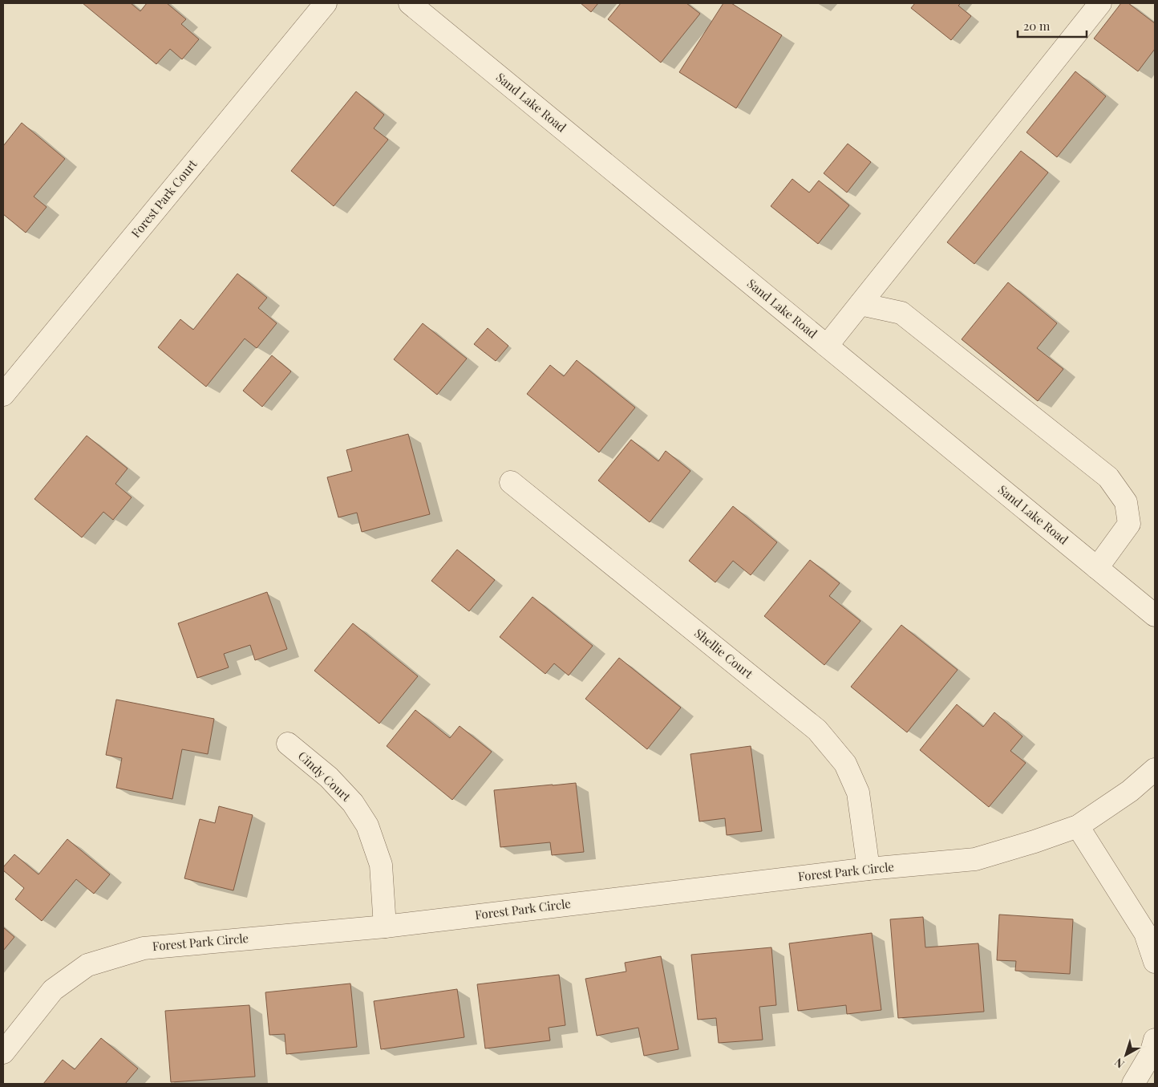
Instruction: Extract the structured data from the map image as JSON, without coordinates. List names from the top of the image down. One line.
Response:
{"streets":{"street":["Sand Lake Road","Forest Park Court","Shellie Court","Cindy Court","Forest Park Circle"]},"crossings":[["Shellie Court","Forest Park Circle"],["Cindy Court","Forest Park Circle"]],"scale_bar":"20 m","north":"bottom left"}
